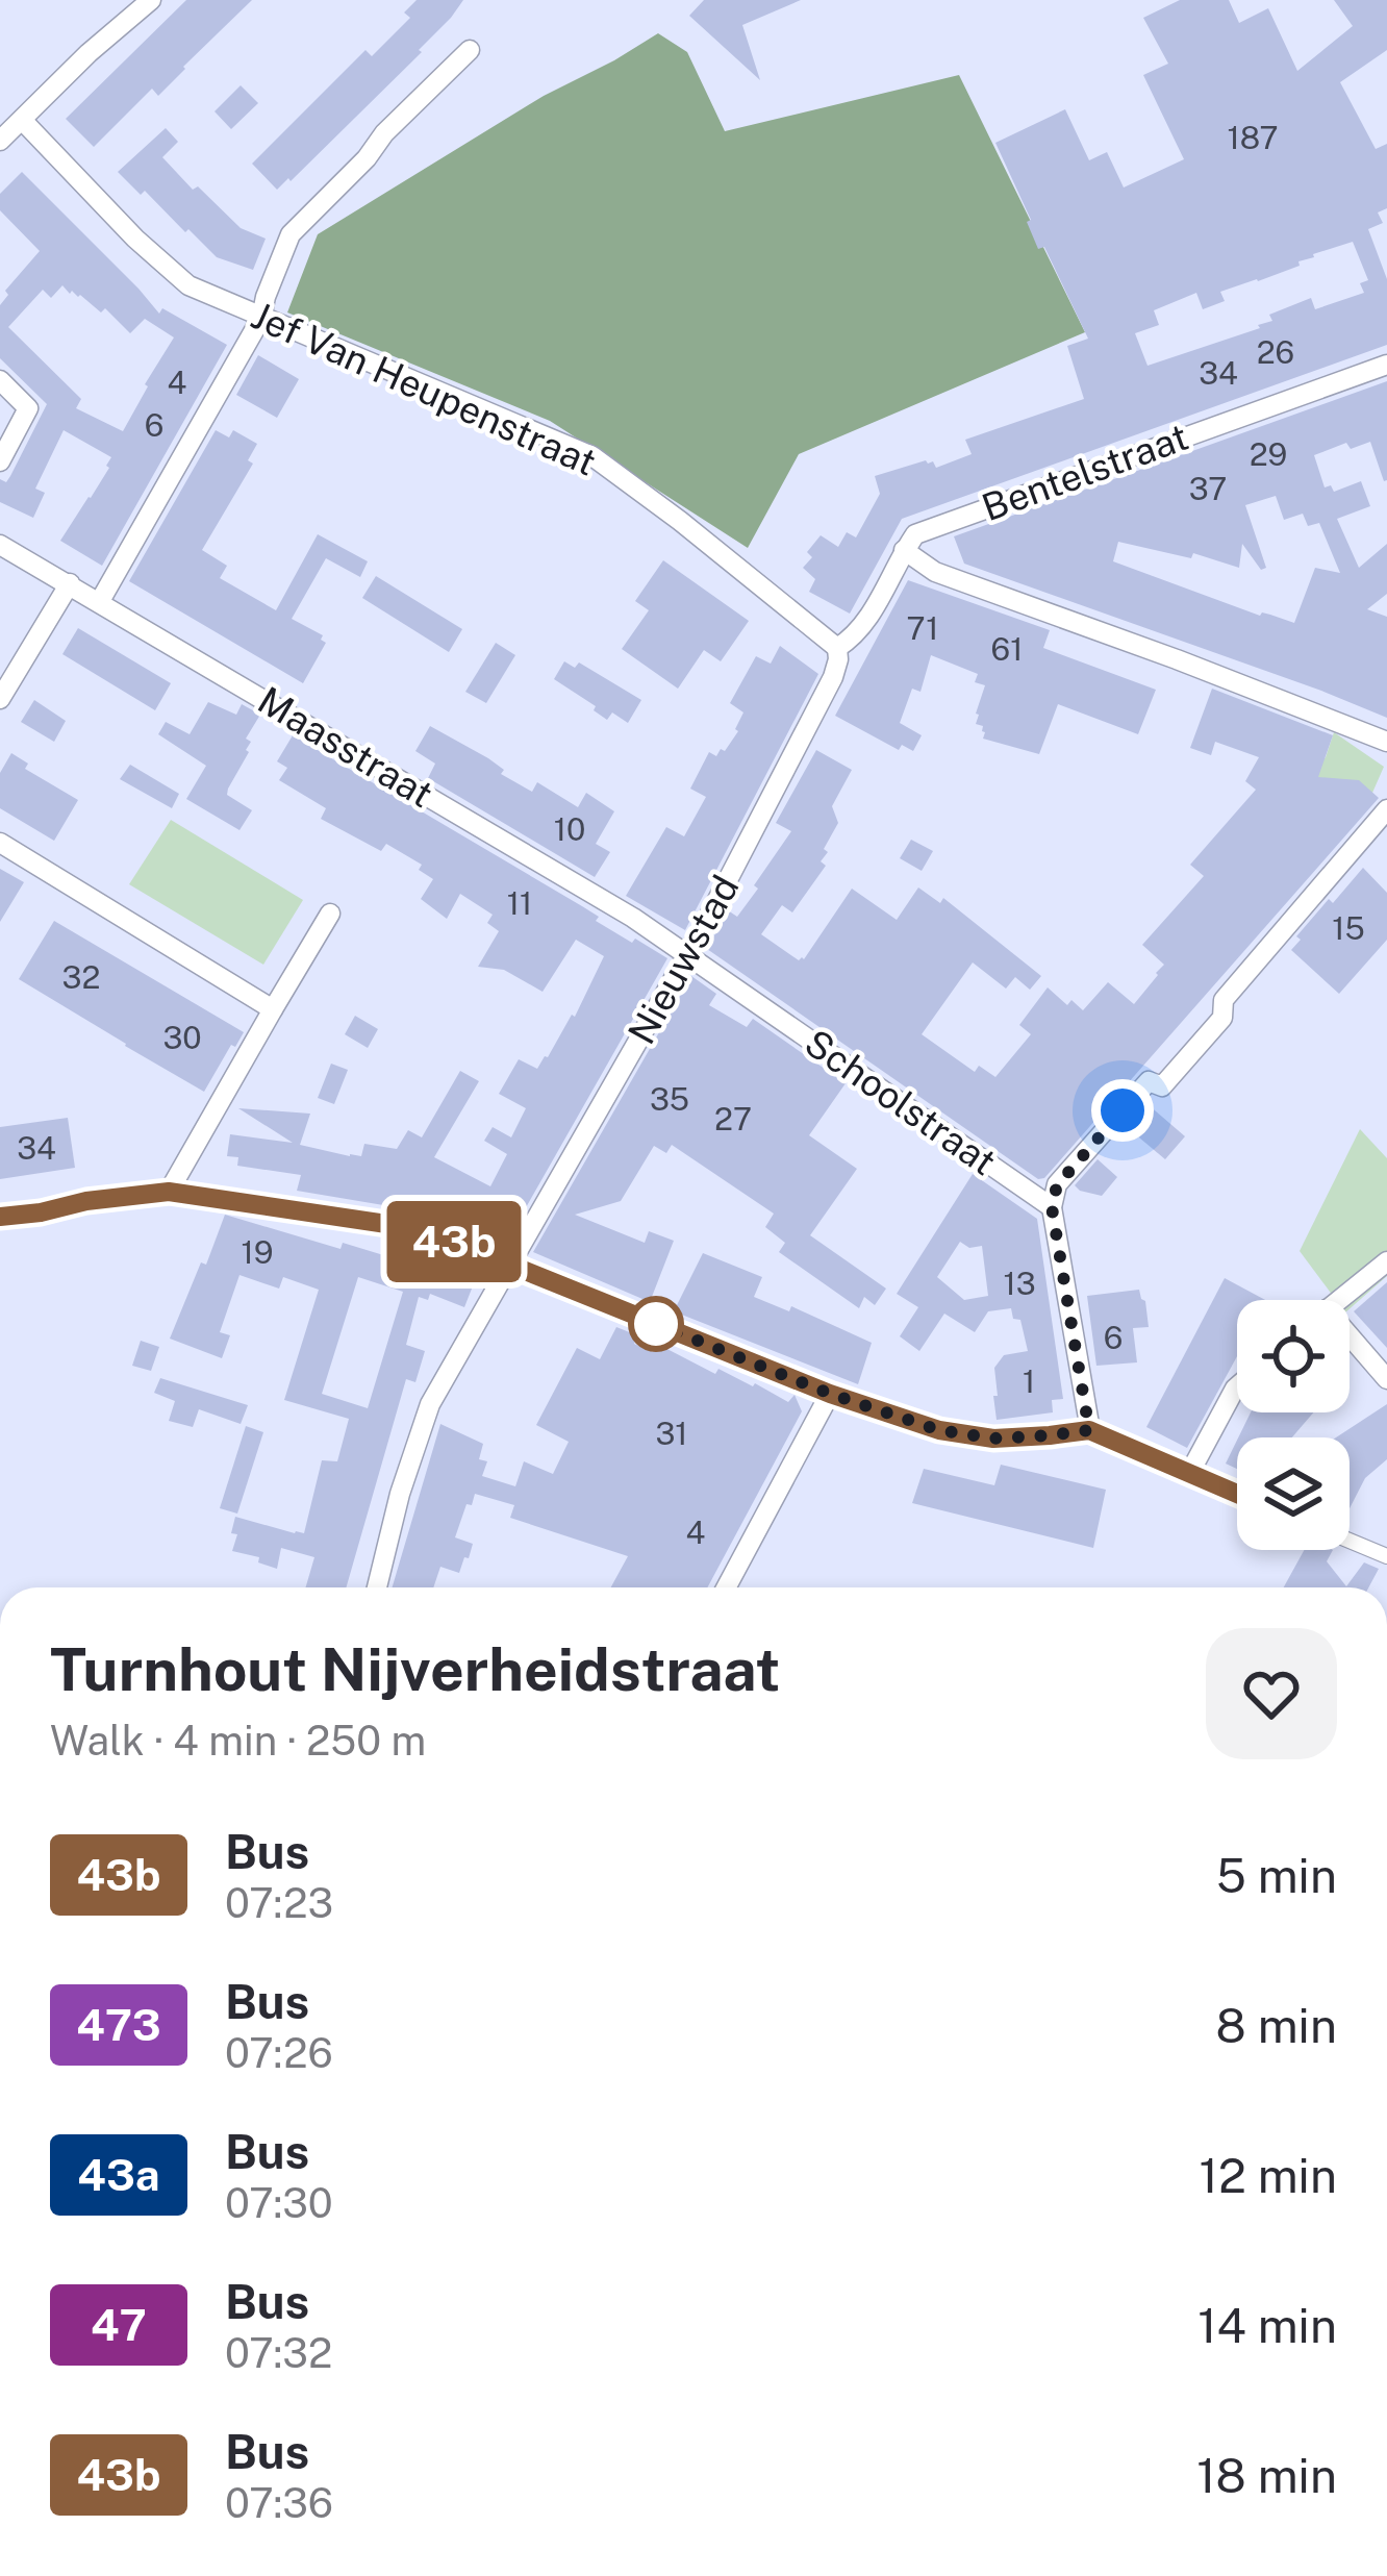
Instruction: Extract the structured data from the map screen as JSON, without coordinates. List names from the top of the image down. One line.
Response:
{"streets":{"street":["Jef Van Heupenstraat","Bentelstraat","Maasstraat","Nieuwstad","Schoolstraat"]},"crossings":[["Jef Van Heupenstraat","Nieuwstad"],["Maasstraat","Nieuwstad"],["Maasstraat","Schoolstraat"],["Nieuwstad","Schoolstraat"]],"lines":["bus line 43b"],"house_numbers":["187","26","34","4","6","29","37","71","61","10","11","15","32","30","35","27","34","19","13","6","1","31","4"],"page":{"on_map":"43b","heading":["Turnhout Nijverheidstraat","Walk · 4 min · 250 m"],"list":[{"mark":"43b","name":"Bus","note":"07:23","value":"5 min"},{"mark":"473","name":"Bus","note":"07:26","value":"8 min"},{"mark":"43a","name":"Bus","note":"07:30","value":"12 min"},{"mark":"47","name":"Bus","note":"07:32","value":"14 min"},{"mark":"43b","name":"Bus","note":"07:36","value":"18 min"}]}}
